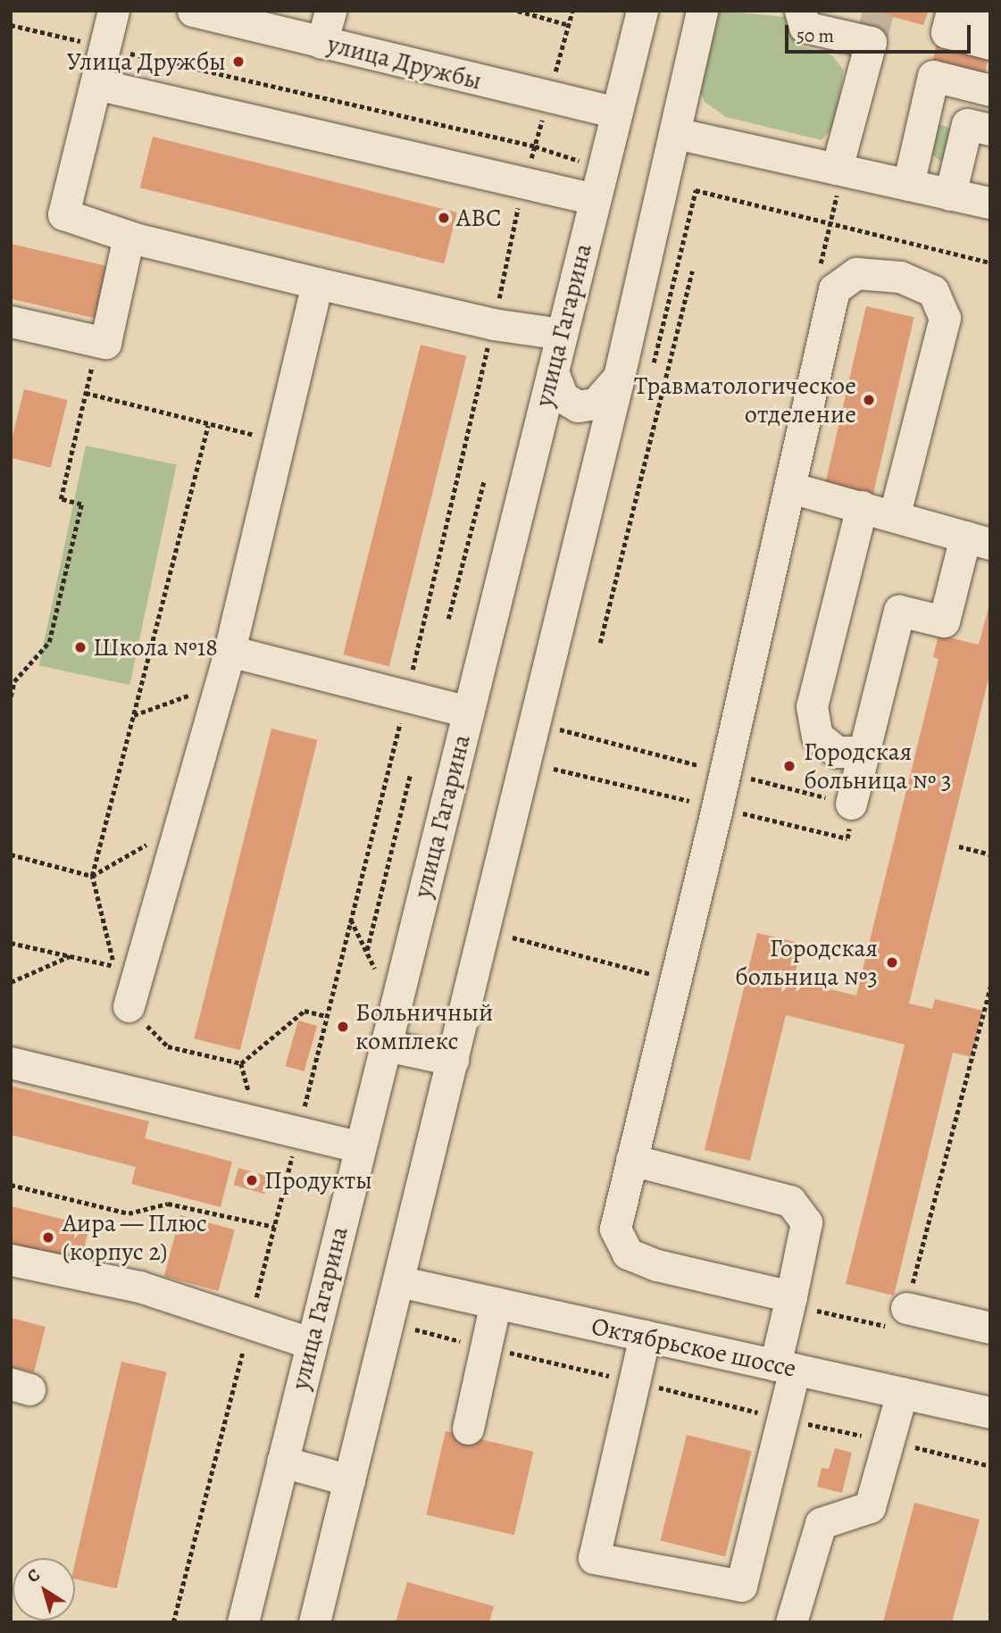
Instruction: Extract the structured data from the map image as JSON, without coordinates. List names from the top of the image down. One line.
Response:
{"streets":{"street":["улица Дружбы","улица Гагарина","Октябрьское шоссе"]},"crossings":[["улица Дружбы","улица Гагарина"]],"places":["Улица Дружбы","ABC","Травматологическое отделение","Школа №18","Городская больница № 3","Городская больница №3","Больничный комплекс","Продукты","Аира — Плюс (корпус 2)"],"scale_bar":"50 m","north":"top left"}
